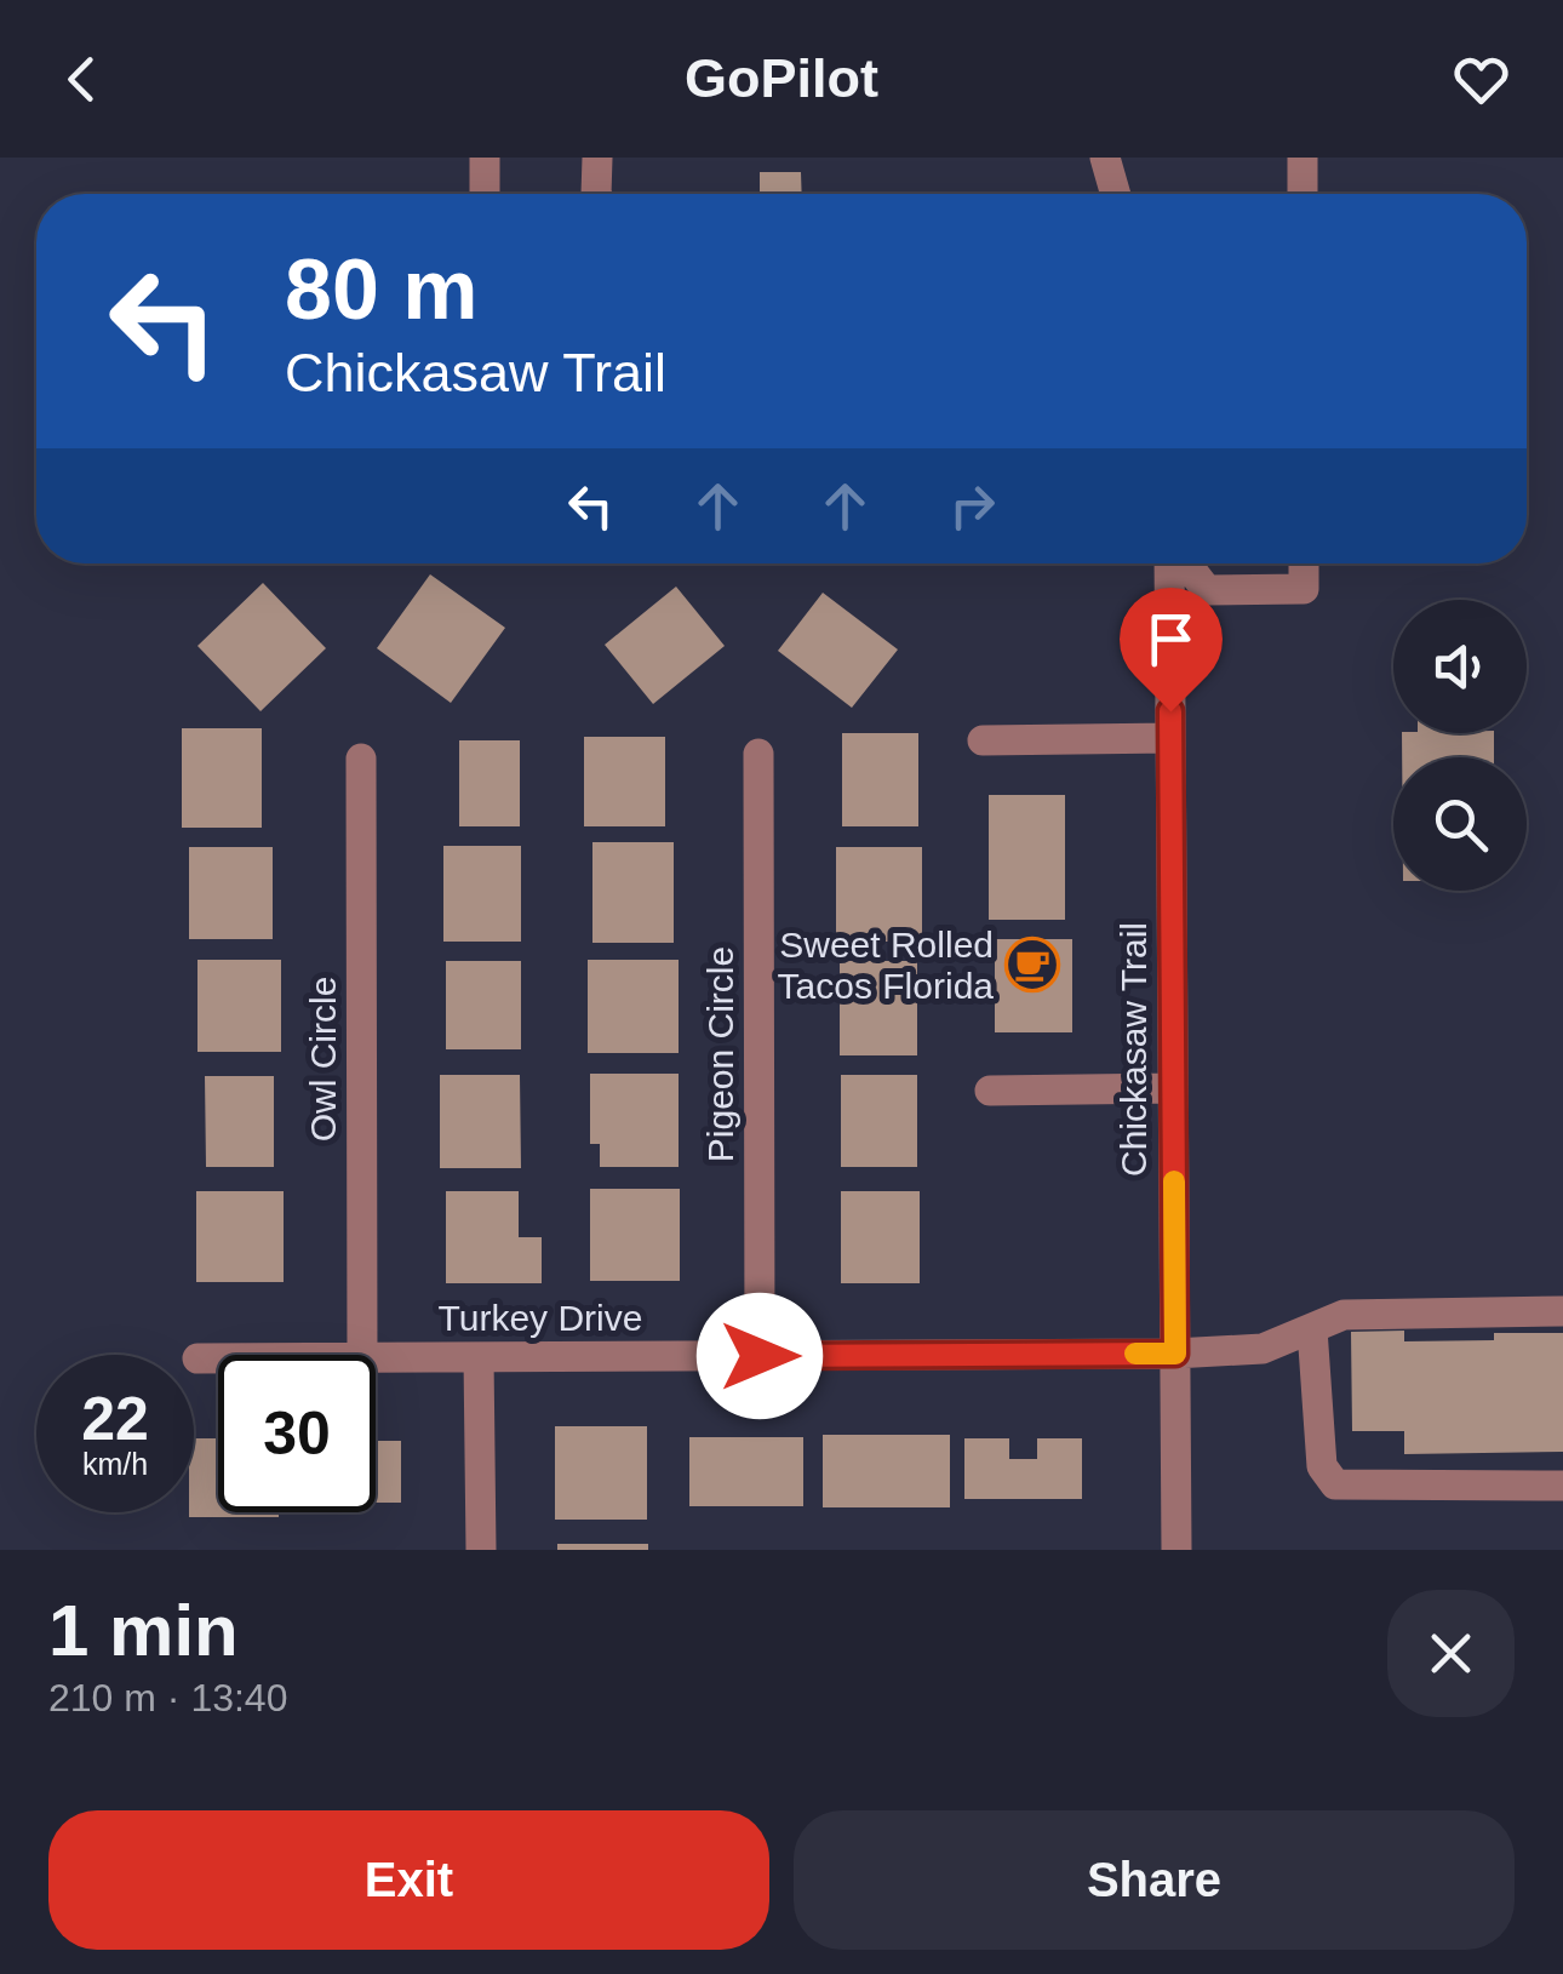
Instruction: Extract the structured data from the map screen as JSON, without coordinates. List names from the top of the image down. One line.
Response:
{"streets":{"street":["Chickasaw Trail","Pigeon Circle","Owl Circle","Turkey Drive"]},"crossings":[["Chickasaw Trail","Turkey Drive"],["Pigeon Circle","Turkey Drive"]],"places":{"cafe":["Sweet Rolled Tacos Florida"]},"page":{"header":"GoPilot","turn":["80 m","Chickasaw Trail"],"speed":"22 km/h","limit":"30","heading":["1 min","210 m · 13:40"],"buttons":["Exit","Share"]}}
